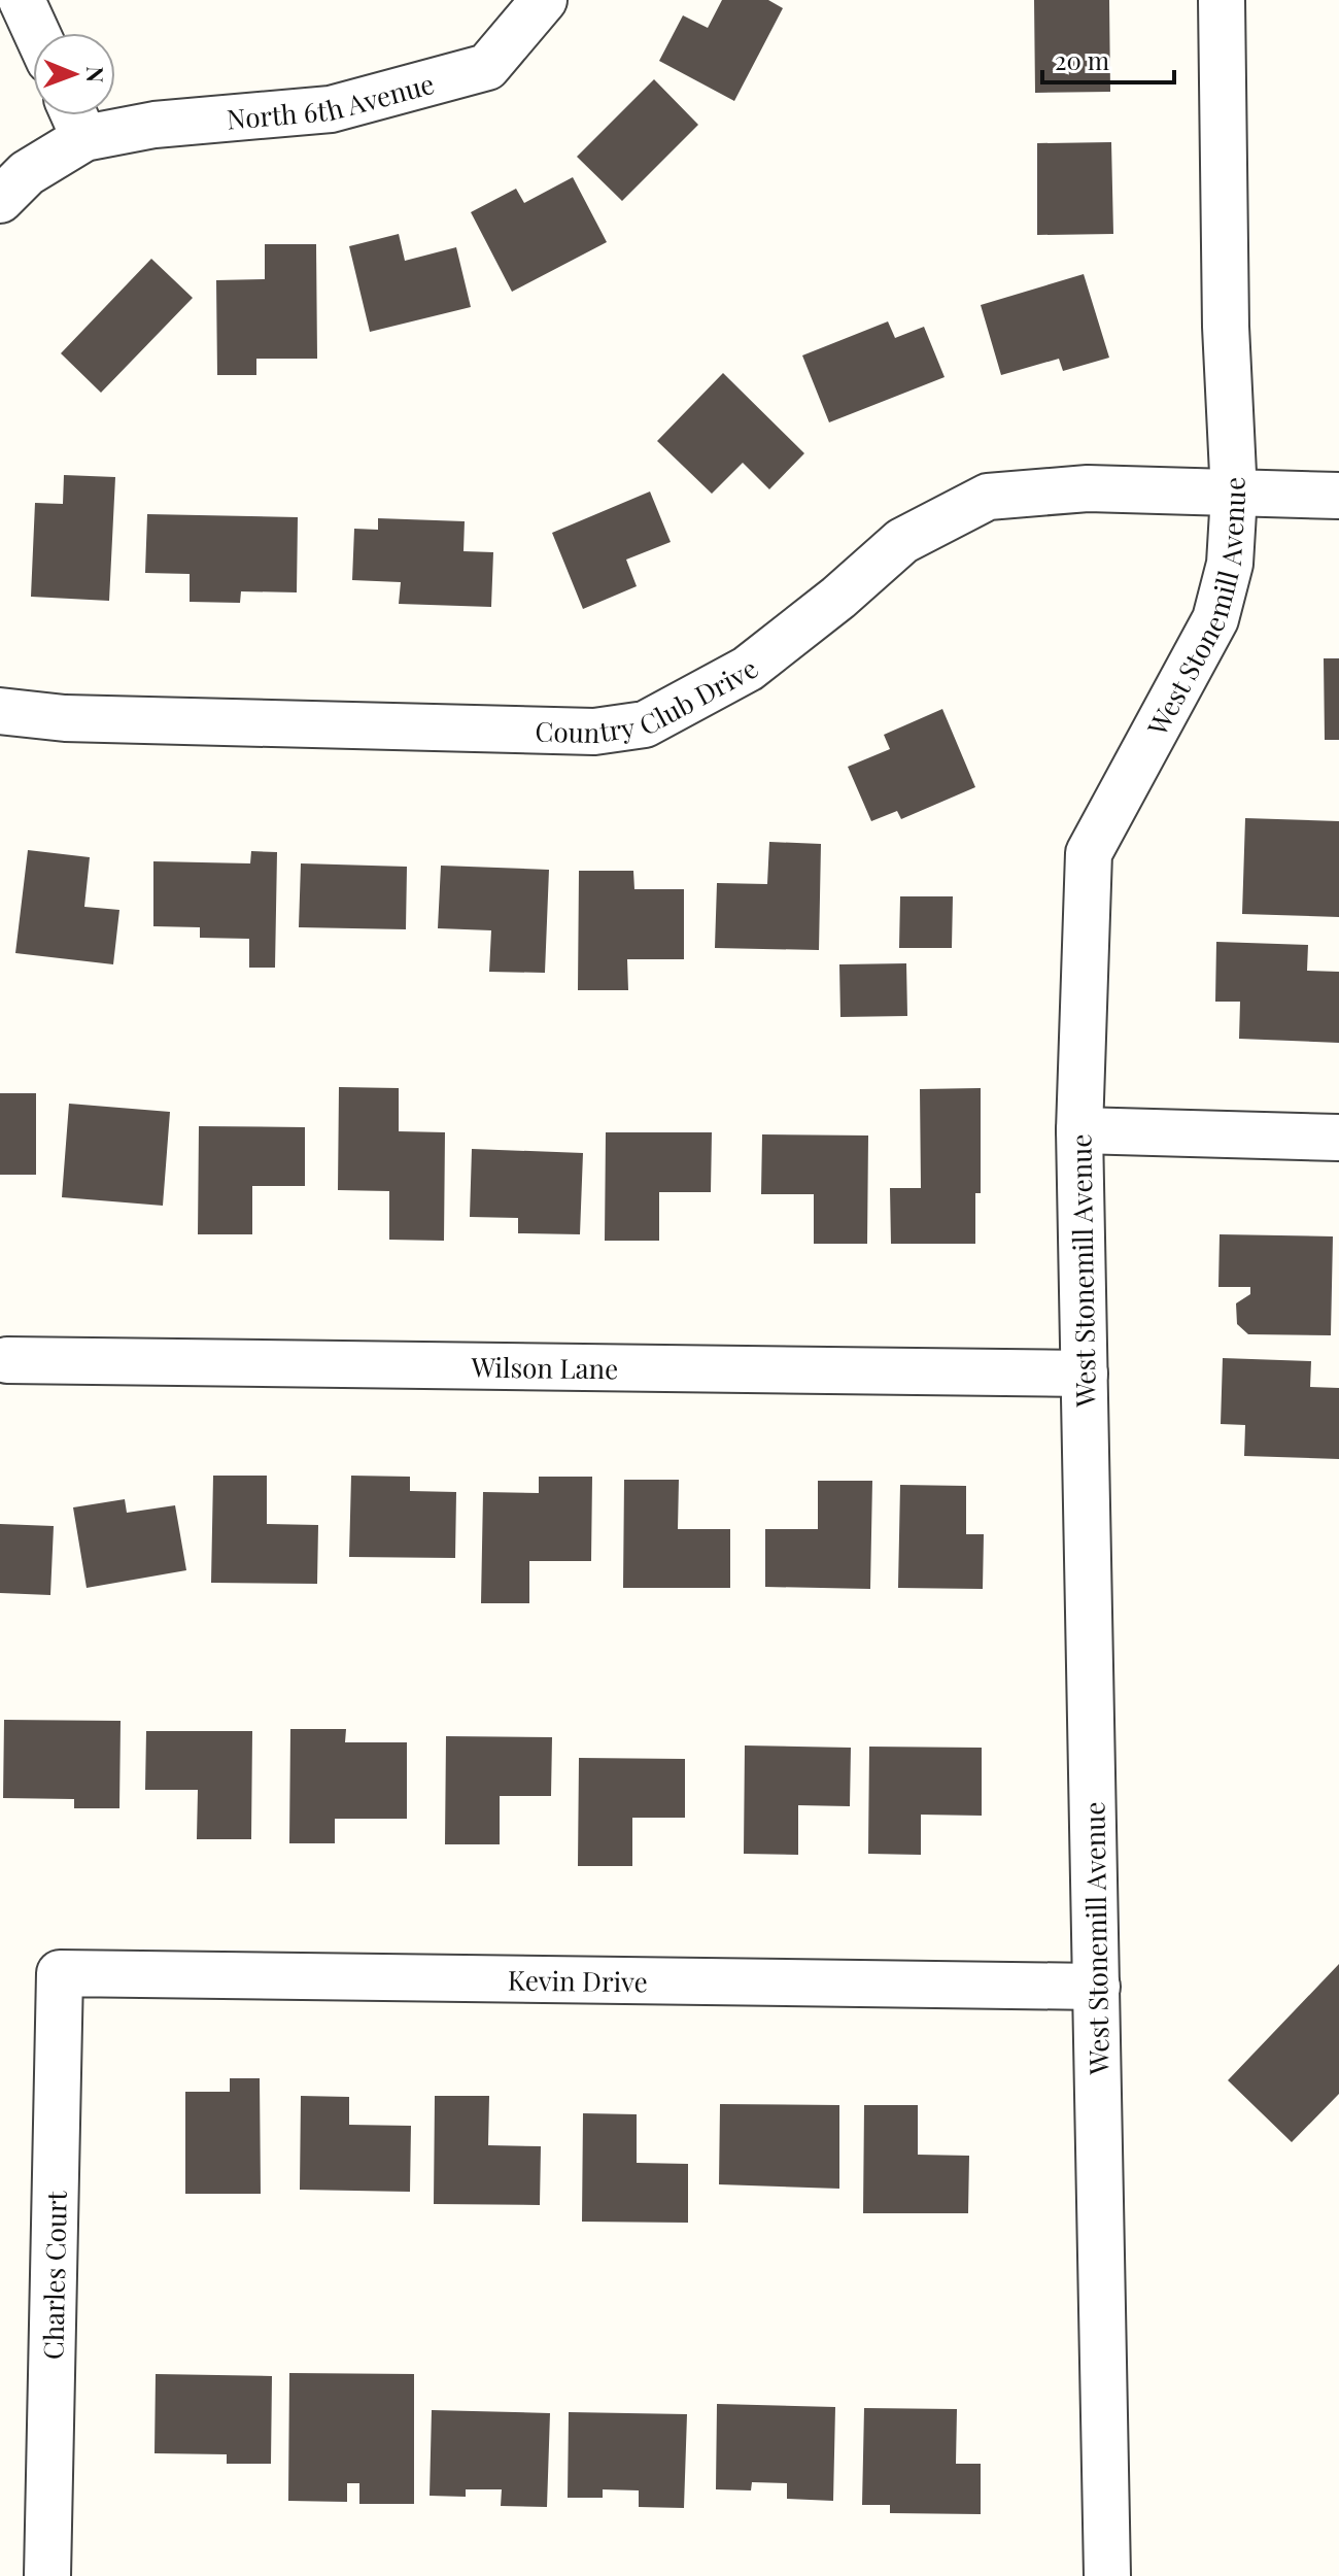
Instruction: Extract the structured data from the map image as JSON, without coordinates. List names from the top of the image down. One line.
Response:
{"streets":{"street":["North 6th Avenue","West Stonemill Avenue","Country Club Drive","Wilson Lane","Kevin Drive","Charles Court"]},"crossings":[["West Stonemill Avenue","Country Club Drive"],["West Stonemill Avenue","Wilson Lane"],["West Stonemill Avenue","Kevin Drive"],["Kevin Drive","Charles Court"]],"scale_bar":"20 m","north":"right"}
